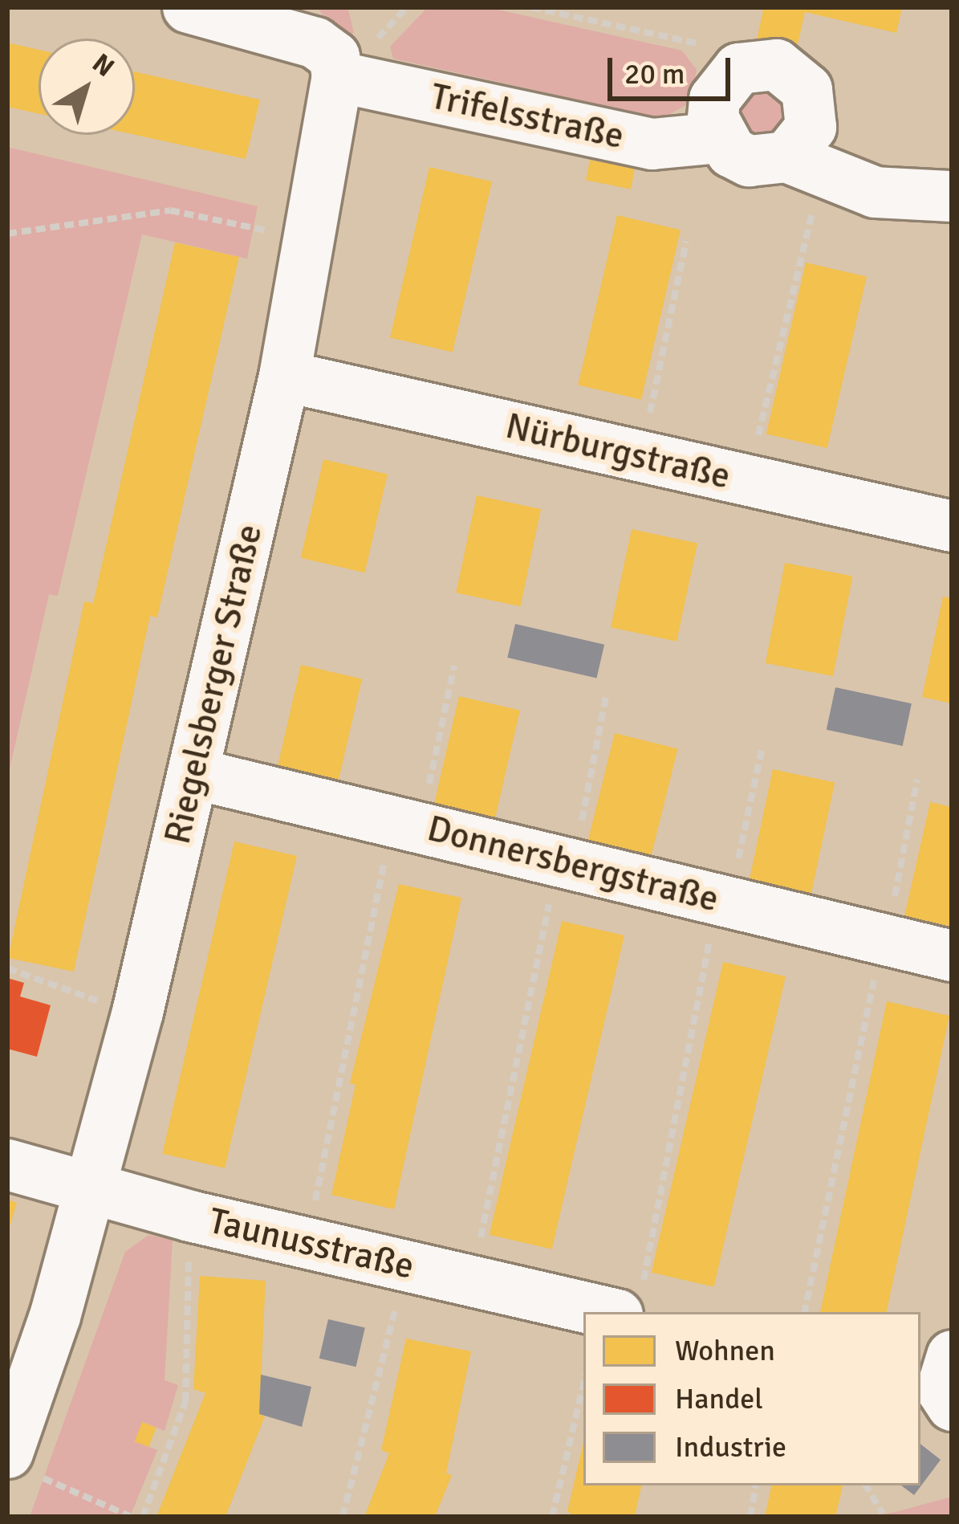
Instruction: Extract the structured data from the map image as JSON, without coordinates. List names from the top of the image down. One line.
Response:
{"streets":{"street":["Trifelsstraße","Nürburgstraße","Riegelsberger Straße","Donnersbergstraße","Taunusstraße"]},"crossings":[["Trifelsstraße","Riegelsberger Straße"],["Nürburgstraße","Riegelsberger Straße"],["Riegelsberger Straße","Donnersbergstraße"],["Riegelsberger Straße","Taunusstraße"]],"legend":["Wohnen","Handel","Industrie"],"scale_bar":"20 m","north":"top right"}
